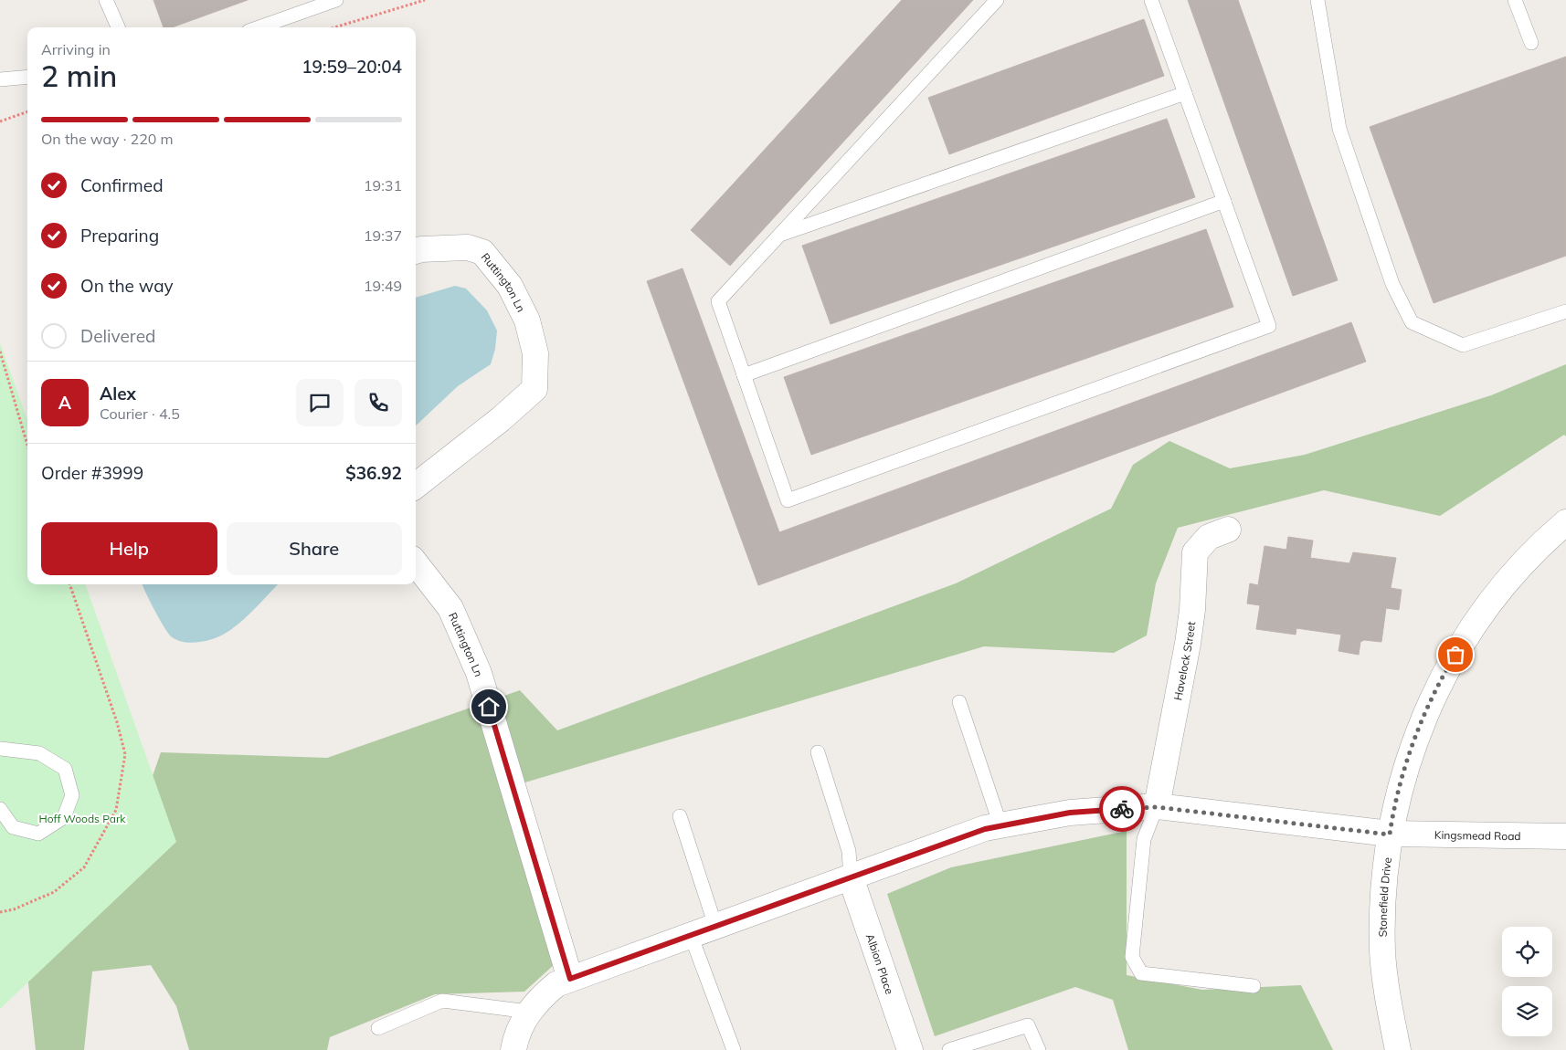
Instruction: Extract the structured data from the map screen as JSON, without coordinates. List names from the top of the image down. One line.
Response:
{"streets":{"street":["Ruttington Ln","Havelock Street","Kingsmead Road","Stonefield Drive","Albion Place"]},"crossings":[["Ruttington Ln","Kingsmead Road"],["Havelock Street","Kingsmead Road"],["Kingsmead Road","Stonefield Drive"],["Kingsmead Road","Albion Place"]],"parks":["Hoff Woods Park"],"page":{"heading":["2 min","Arriving in","19:59–20:04"],"panel":["Alex","Courier · 4.5","Order #3999","$36.92"],"bar":"On the way · 220 m","list":[["Confirmed","19:31"],["Preparing","19:37"],["On the way","19:49"],"Delivered"],"round":"A","buttons":["Help","Share"]}}
